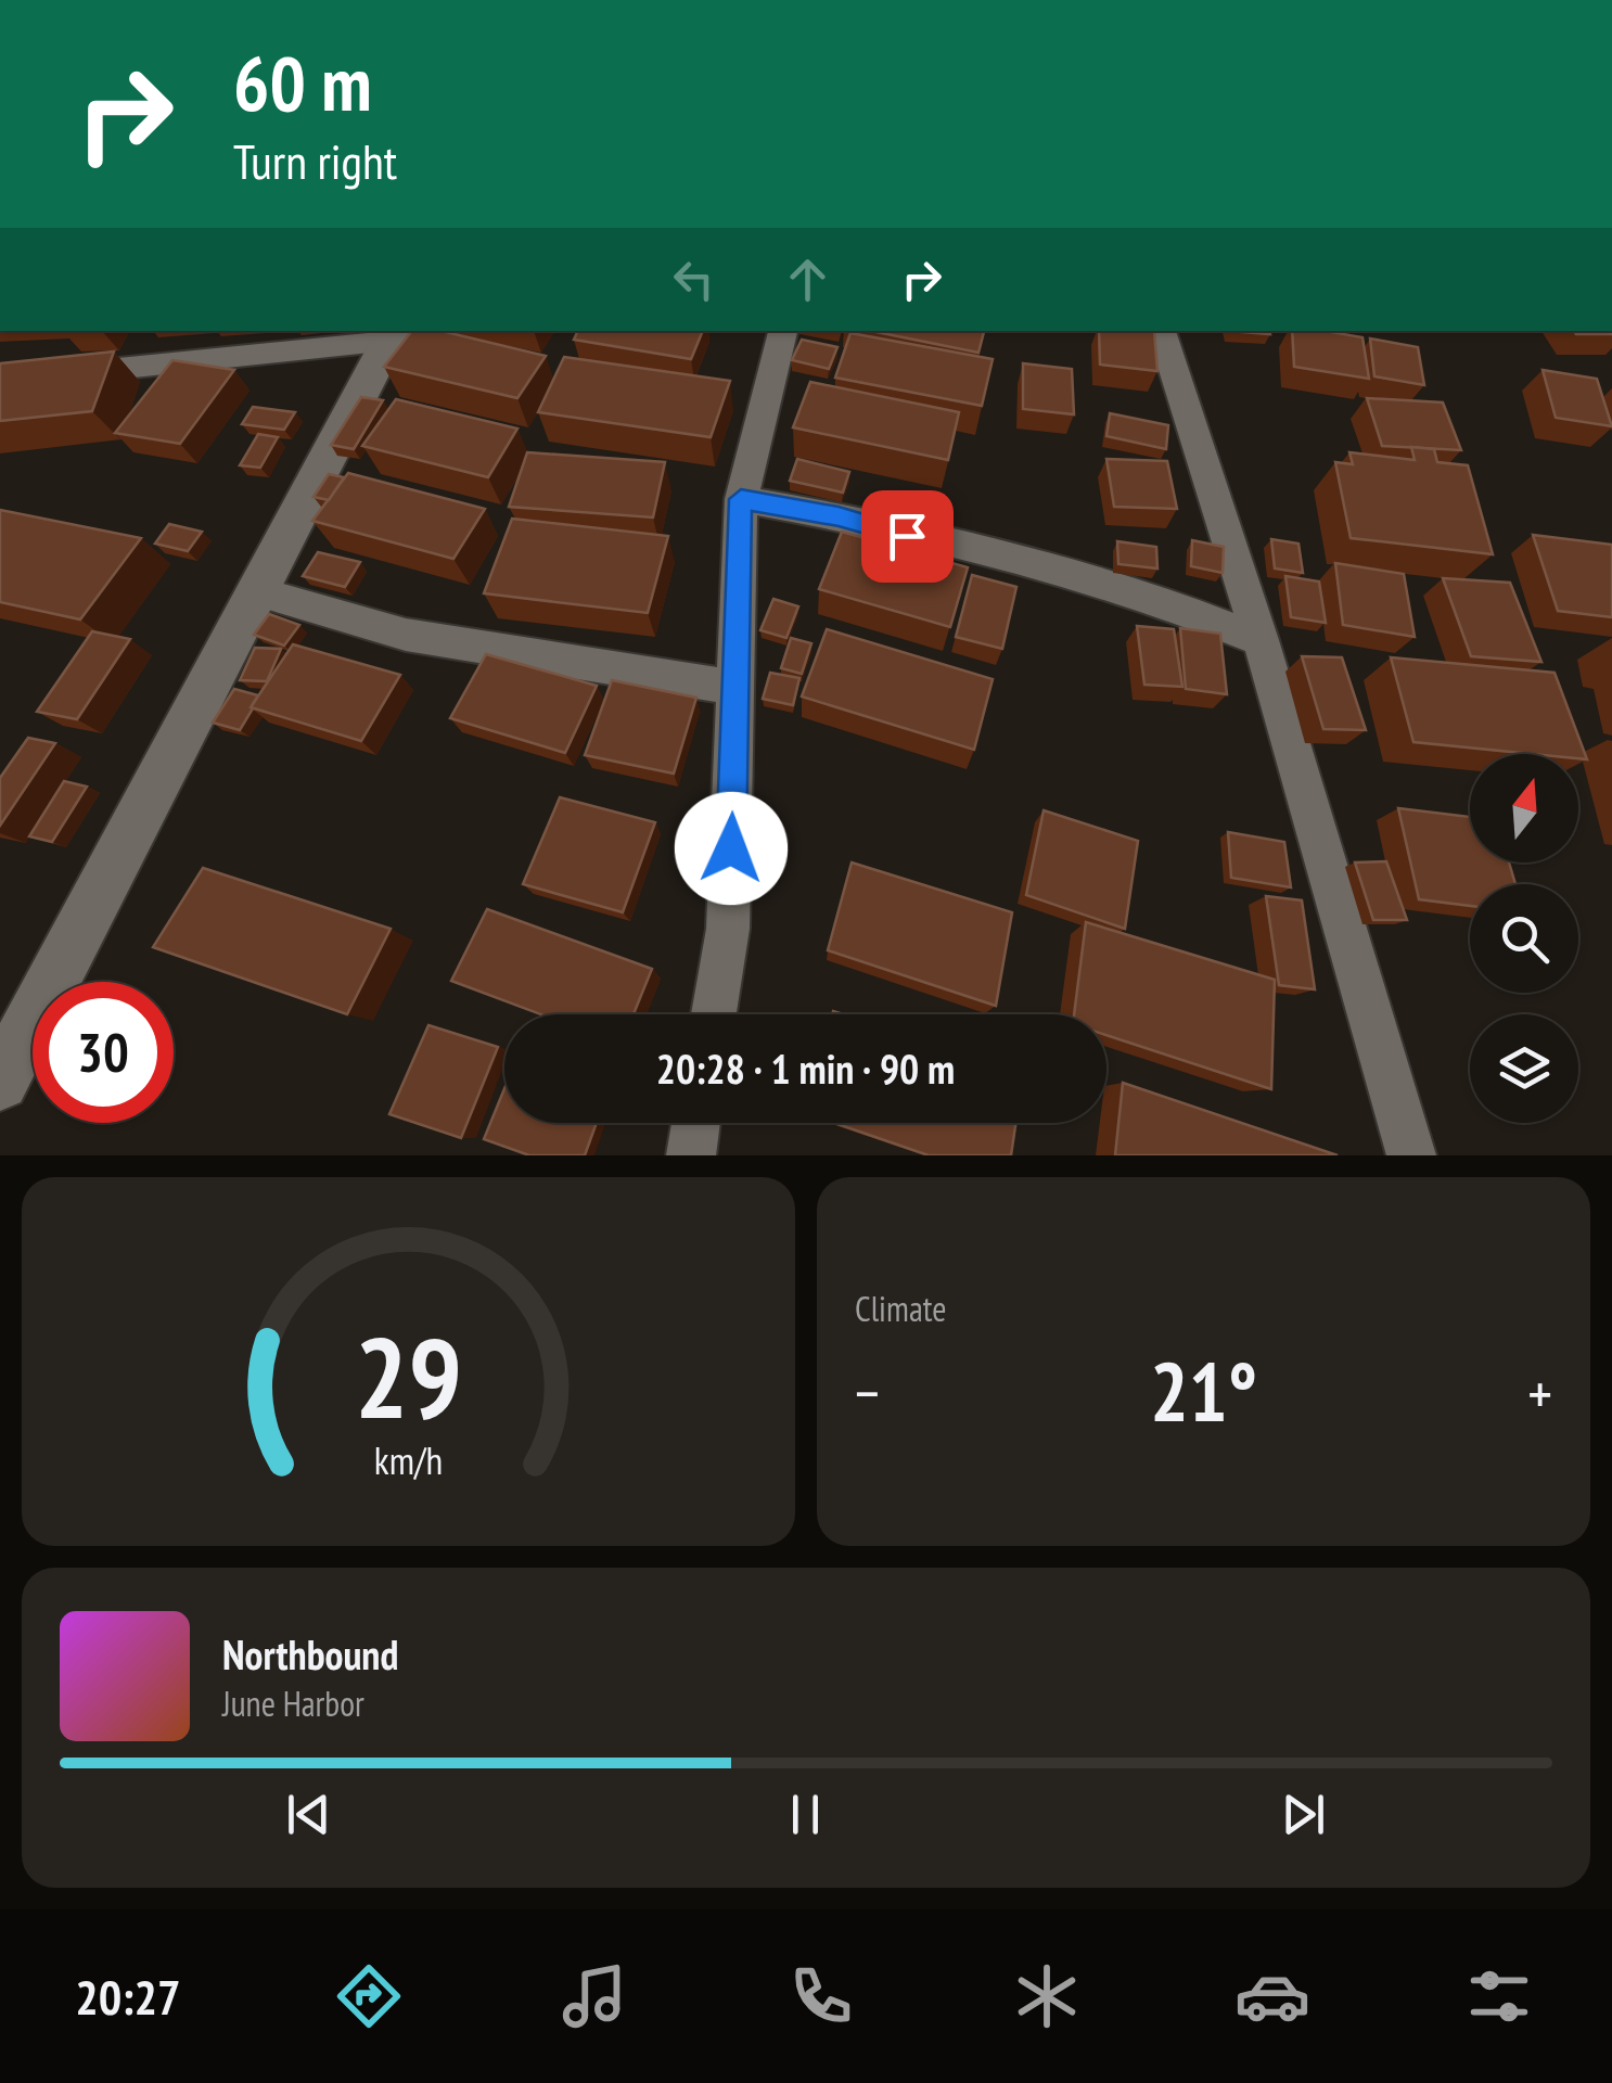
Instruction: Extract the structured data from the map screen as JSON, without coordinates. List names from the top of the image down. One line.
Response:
{"north":"top","page":{"turn":["60 m","Turn right"],"limit":"30","trip":"20:28 · 1 min · 90 m","tile":"Climate","heat":["−","21°","+"],"song":["Northbound","June Harbor"],"tabs":"20:27","gauge":["29","km/h"]}}
